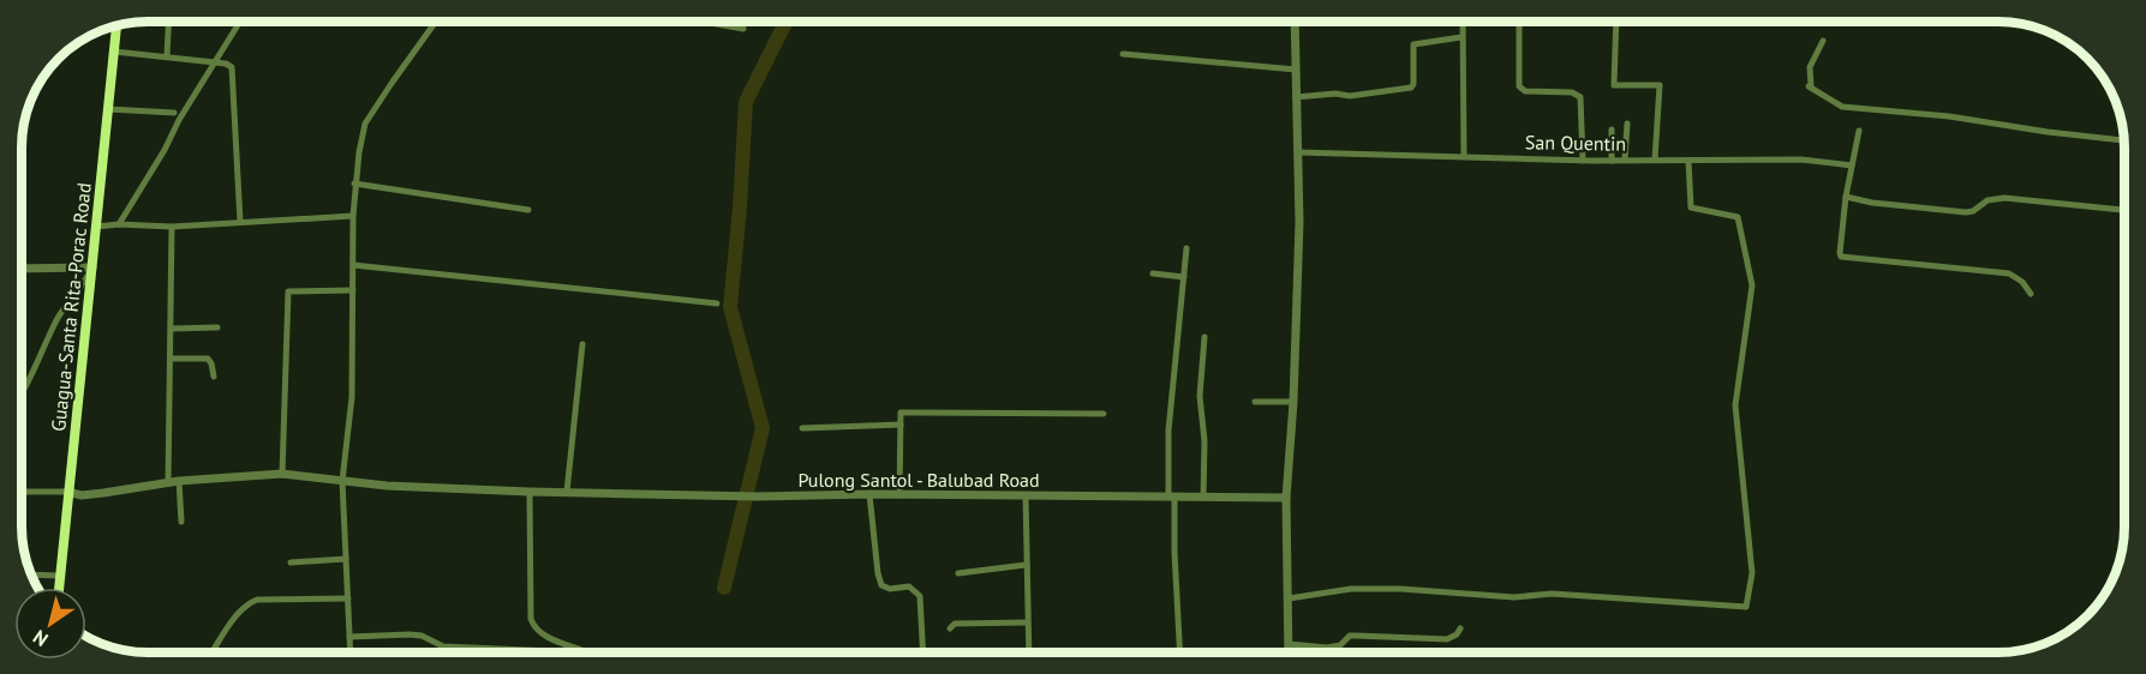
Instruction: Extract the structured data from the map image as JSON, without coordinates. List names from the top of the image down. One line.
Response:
{"streets":{"main road":["Guagua-Santa Rita-Porac Road"],"street":["San Quentin","Pulong Santol - Balubad Road"]},"crossings":[["Guagua-Santa Rita-Porac Road","Pulong Santol - Balubad Road"]],"north":"bottom left"}
